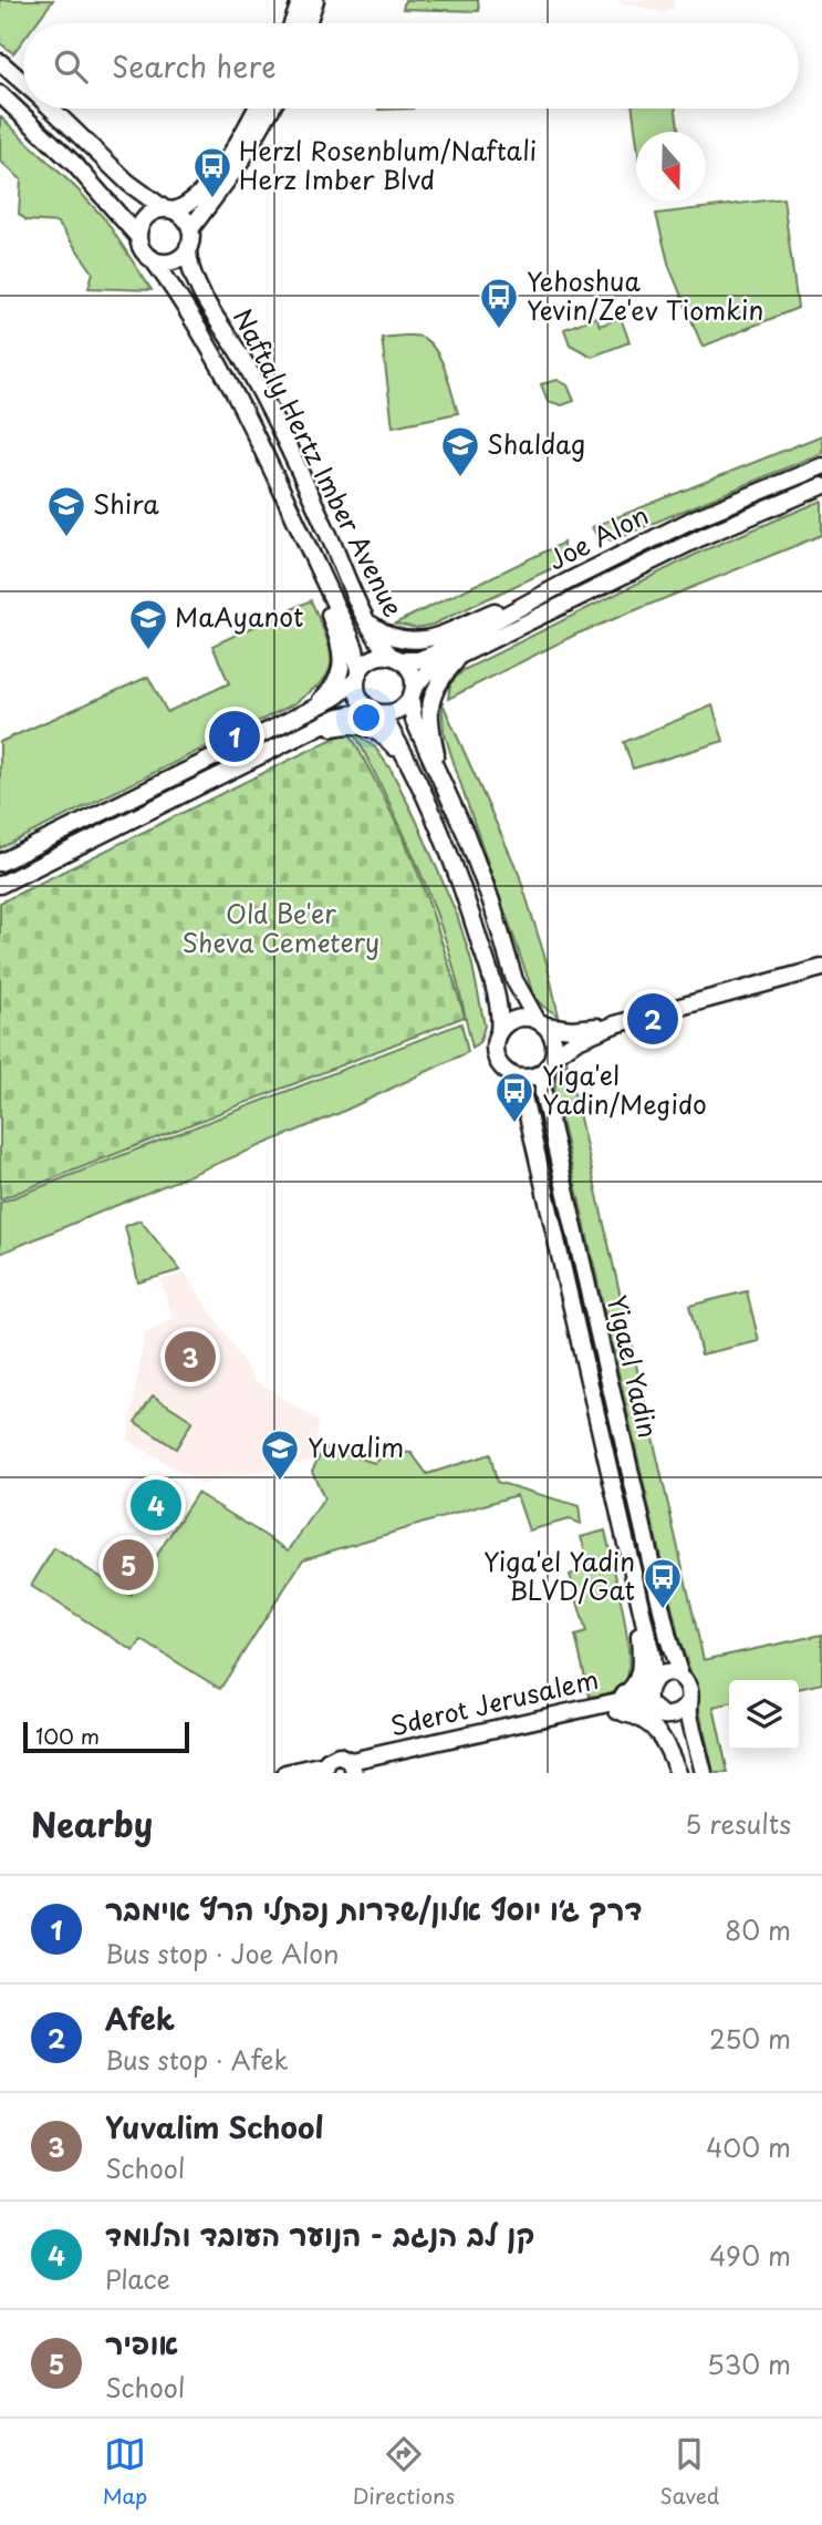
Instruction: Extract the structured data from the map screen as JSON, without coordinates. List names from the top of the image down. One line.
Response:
{"streets":{"main road":["Naftaly Hertz Imber Avenue","Joe Alon","Yigael Yadin","Sderot Jerusalem"]},"crossings":[["Naftaly Hertz Imber Avenue","Joe Alon"],["Yigael Yadin","Sderot Jerusalem"]],"parks":["Old Be'er Sheva Cemetery"],"places":{"bus stop":["Herzl Rosenblum/Naftali Herz Imber Blvd","Yehoshua Yevin/Ze'ev Tiomkin","Yiga'el Yadin/Megido","Yiga'el Yadin BLVD/Gat"],"school or university":["Shaldag","Shira","MaAyanot","Yuvalim"]},"scale_bar":"100 m","north":"bottom","page":{"search":"Search here","pins":["1","2","3","4","5"],"scale":"100 m","heading":["Nearby","5 results"],"list":[{"mark":"1","name":"דרך ג׳ו יוסף אלון/שדרות נפתלי הרץ אימבר","note":"Bus stop · Joe Alon","value":"80 m"},{"mark":"2","name":"Afek","note":"Bus stop · Afek","value":"250 m"},{"mark":"3","name":"Yuvalim School","note":"School","value":"400 m"},{"mark":"4","name":"קן לב הנגב - הנוער העובד והלומד","note":"Place","value":"490 m"},{"mark":"5","name":"אופיר","note":"School","value":"530 m"}],"nav":["Map","Directions","Saved"]}}
